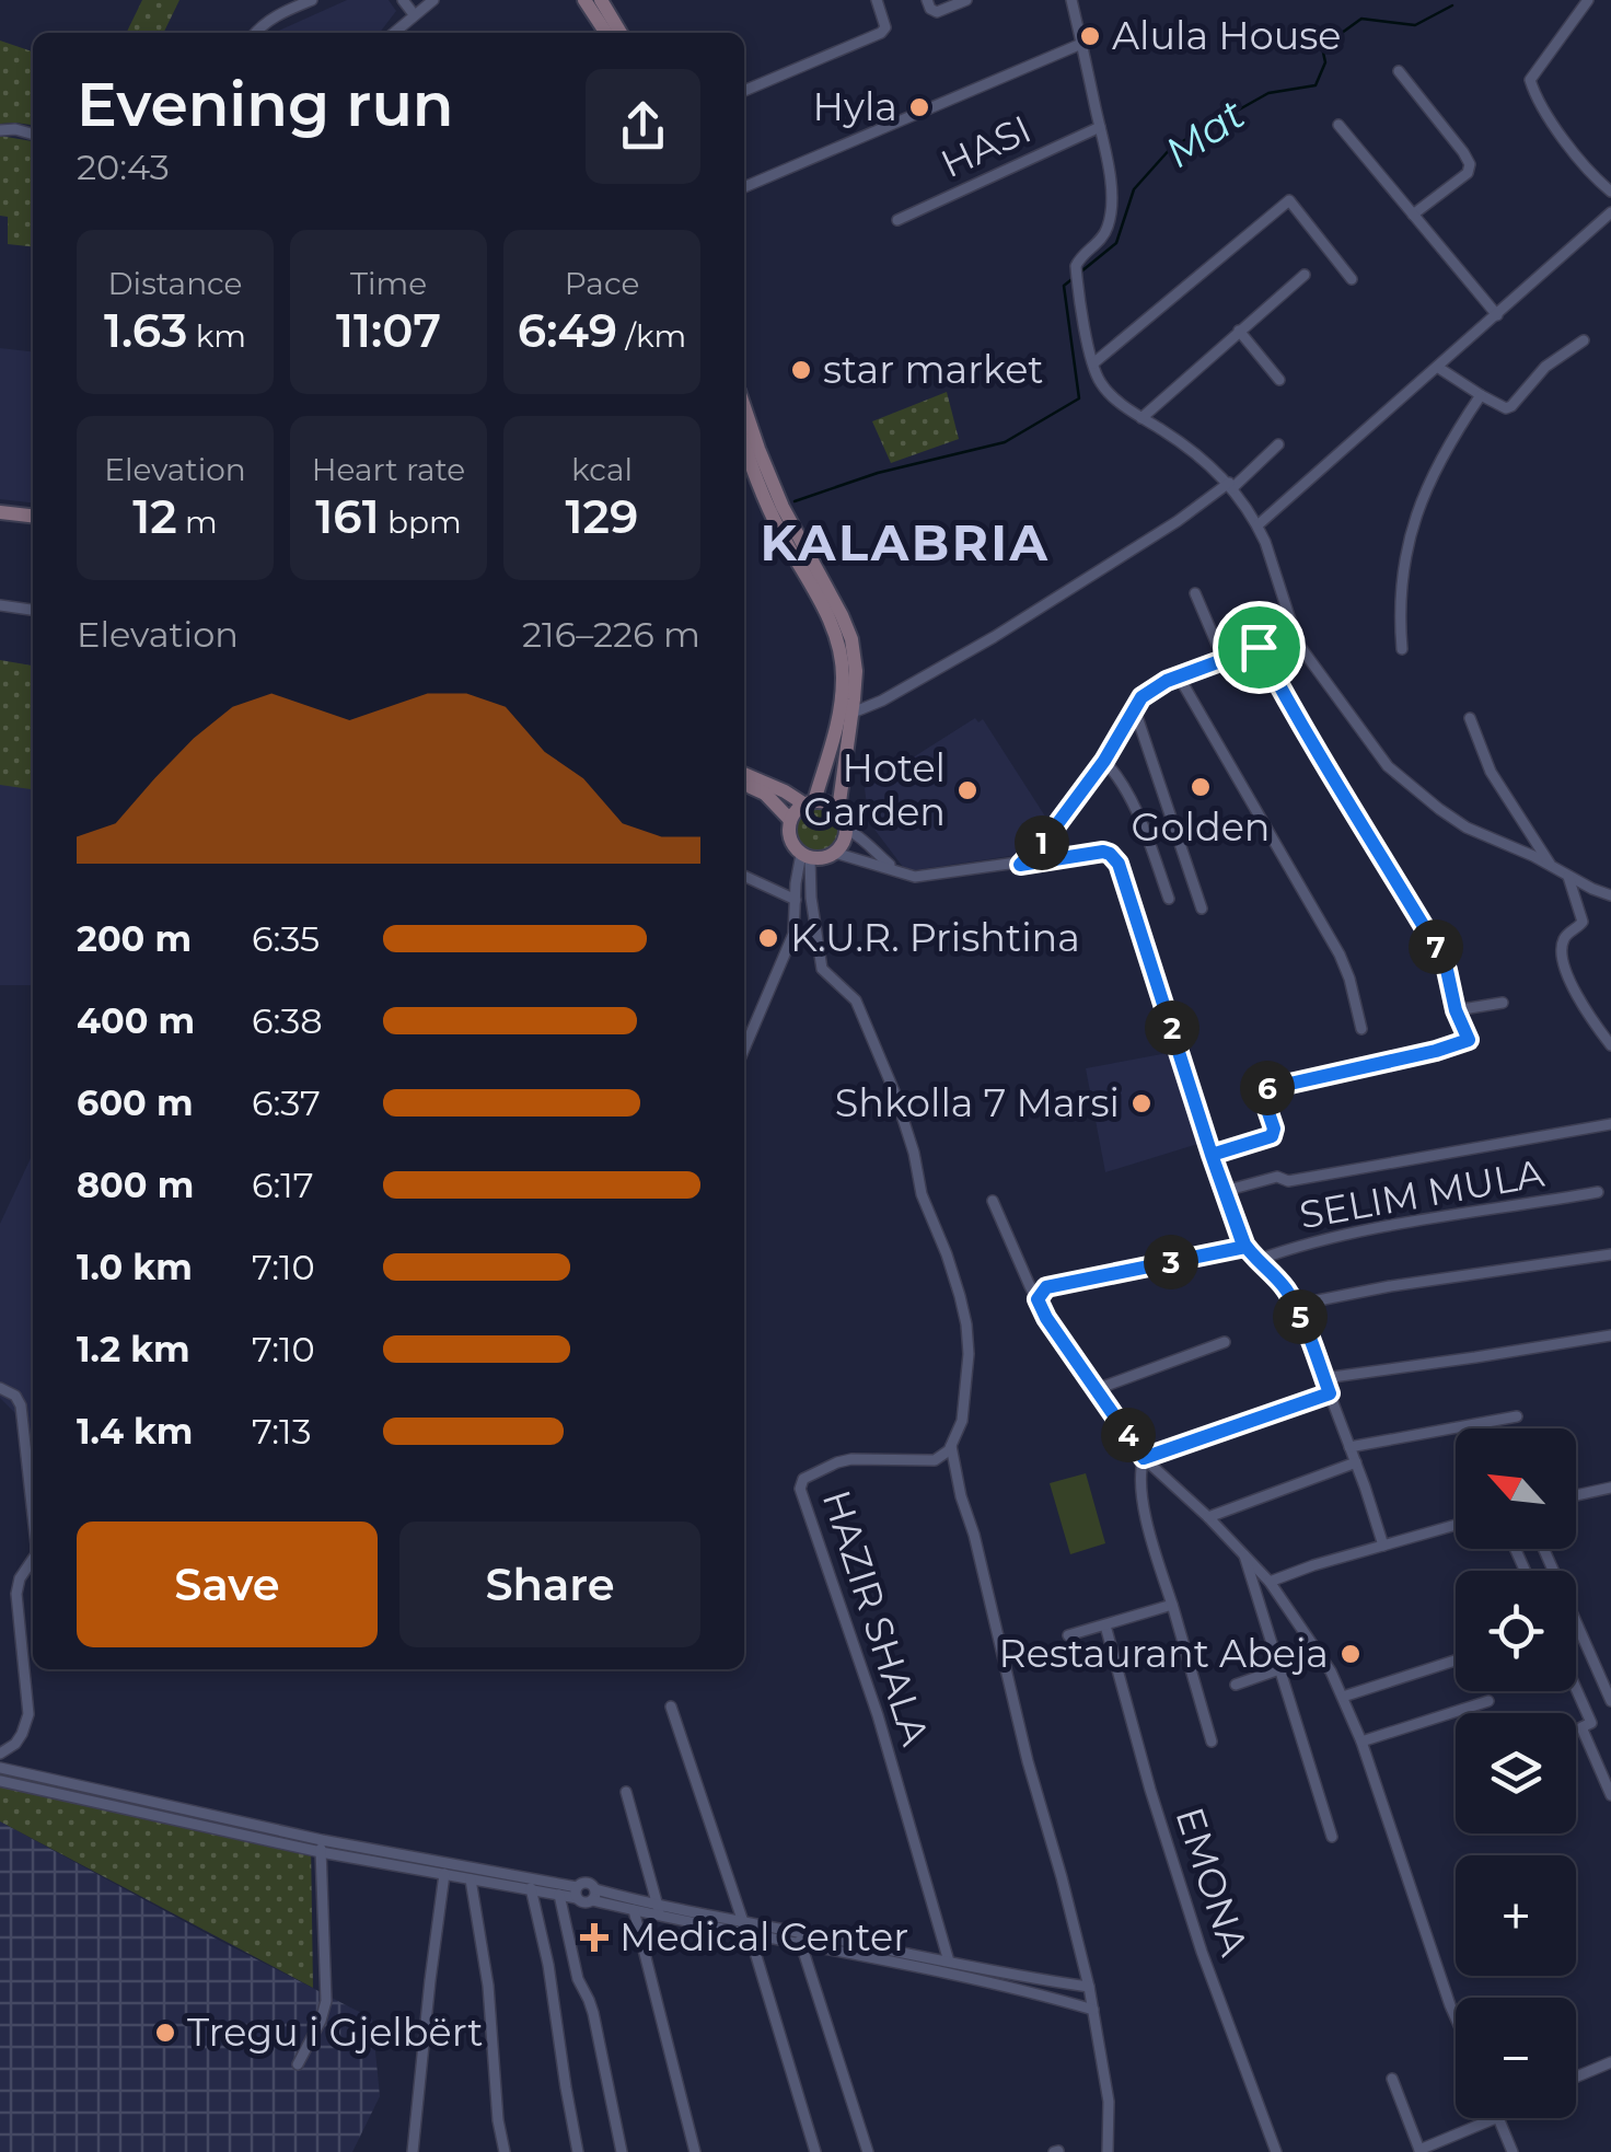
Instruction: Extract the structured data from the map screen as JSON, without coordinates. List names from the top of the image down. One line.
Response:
{"streets":{"street":["HASI","SELIM MULA","HAZIR SHALA","EMONA"]},"districts":["KALABRIA"],"water":["Mat"],"places":{"other":["Alula House","Hyla","star market","Golden","Hotel Garden","K.U.R. Prishtina","Shkolla 7 Marsi","Restaurant Abeja","Tregu i Gjelbërt"],"health":["Medical Center"]},"north":"top left","page":{"heading":["Evening run","20:43"],"stats":[["Distance","1.63 km"],["Time","11:07"],["Pace","6:49 /km"],["Elevation","12 m"],["Heart rate","161 bpm"],["kcal","129"]],"chart":["Elevation","216–226 m"],"pins":["1","7","2","6","3","5","4"],"list":[{"name":"200 m","note":"6:35"},{"name":"400 m","note":"6:38"},{"name":"600 m","note":"6:37"},{"name":"800 m","note":"6:17"},{"name":"1.0 km","note":"7:10"},{"name":"1.2 km","note":"7:10"},{"name":"1.4 km","note":"7:13"}],"map_buttons":["+","−"],"buttons":["Save","Share"]}}
